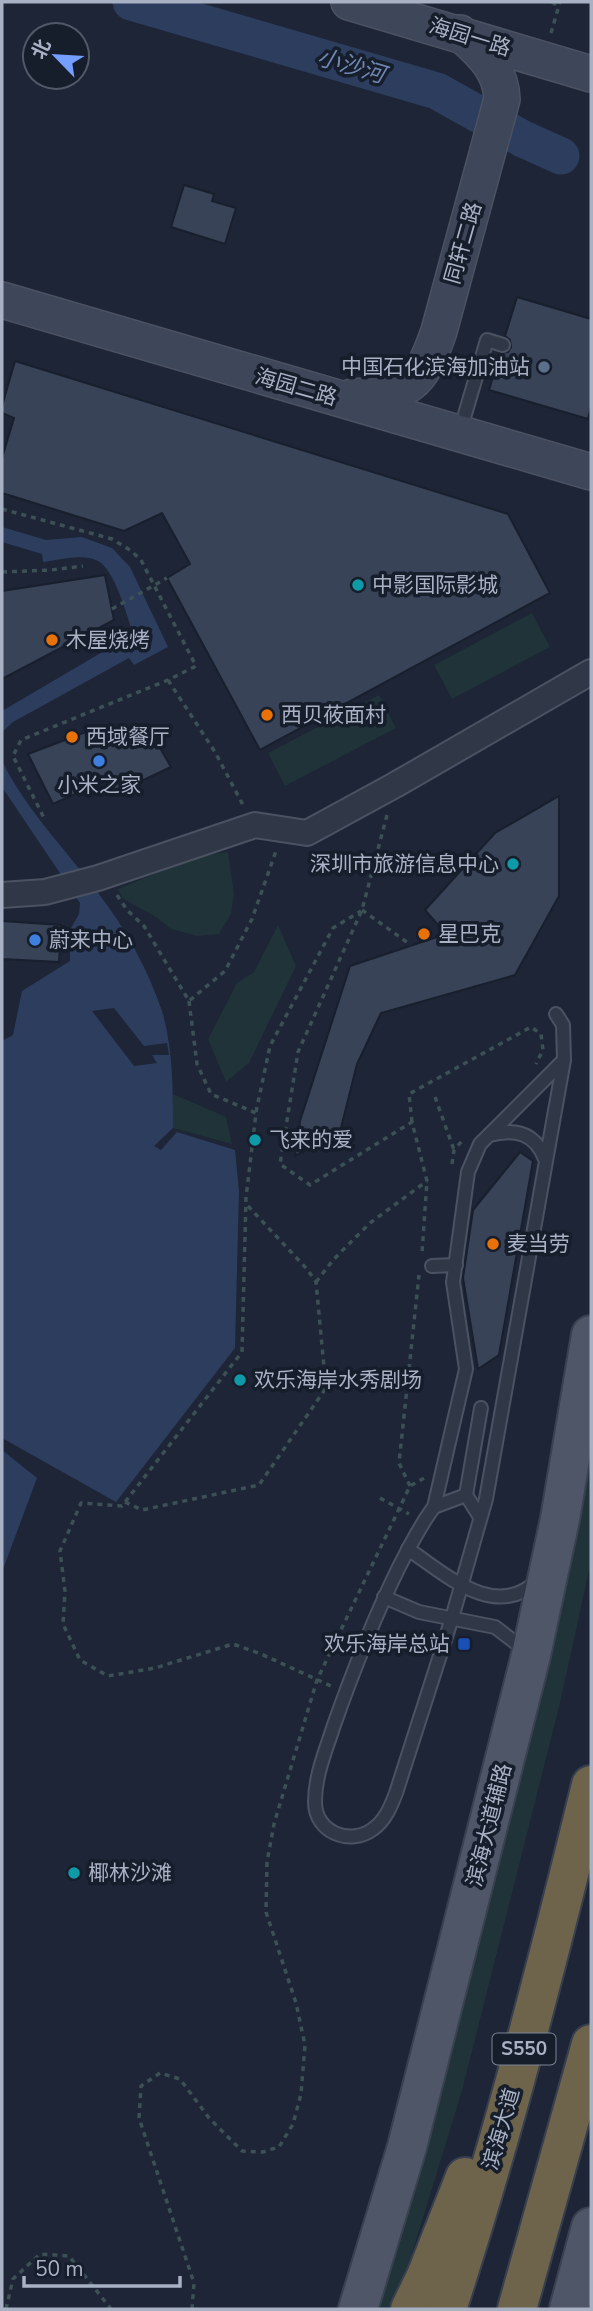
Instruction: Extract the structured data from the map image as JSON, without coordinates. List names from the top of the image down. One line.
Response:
{"streets":{"highway":["S550","滨海大道"],"main road":["滨海大道辅路"],"street":["海园一路","同轩二路","海园二路"]},"crossings":[["海园一路","同轩二路"],["同轩二路","海园二路"]],"water":["小沙河"],"places":{"other":["中国石化滨海加油站","中影国际影城","木屋烧烤","西贝莜面村","西域餐厅","小米之家","深圳市旅游信息中心","星巴克","蔚来中心","飞来的爱","麦当劳","欢乐海岸水秀剧场","椰林沙滩"],"transit":["欢乐海岸总站"]},"scale_bar":"50 m","north":"top left"}
